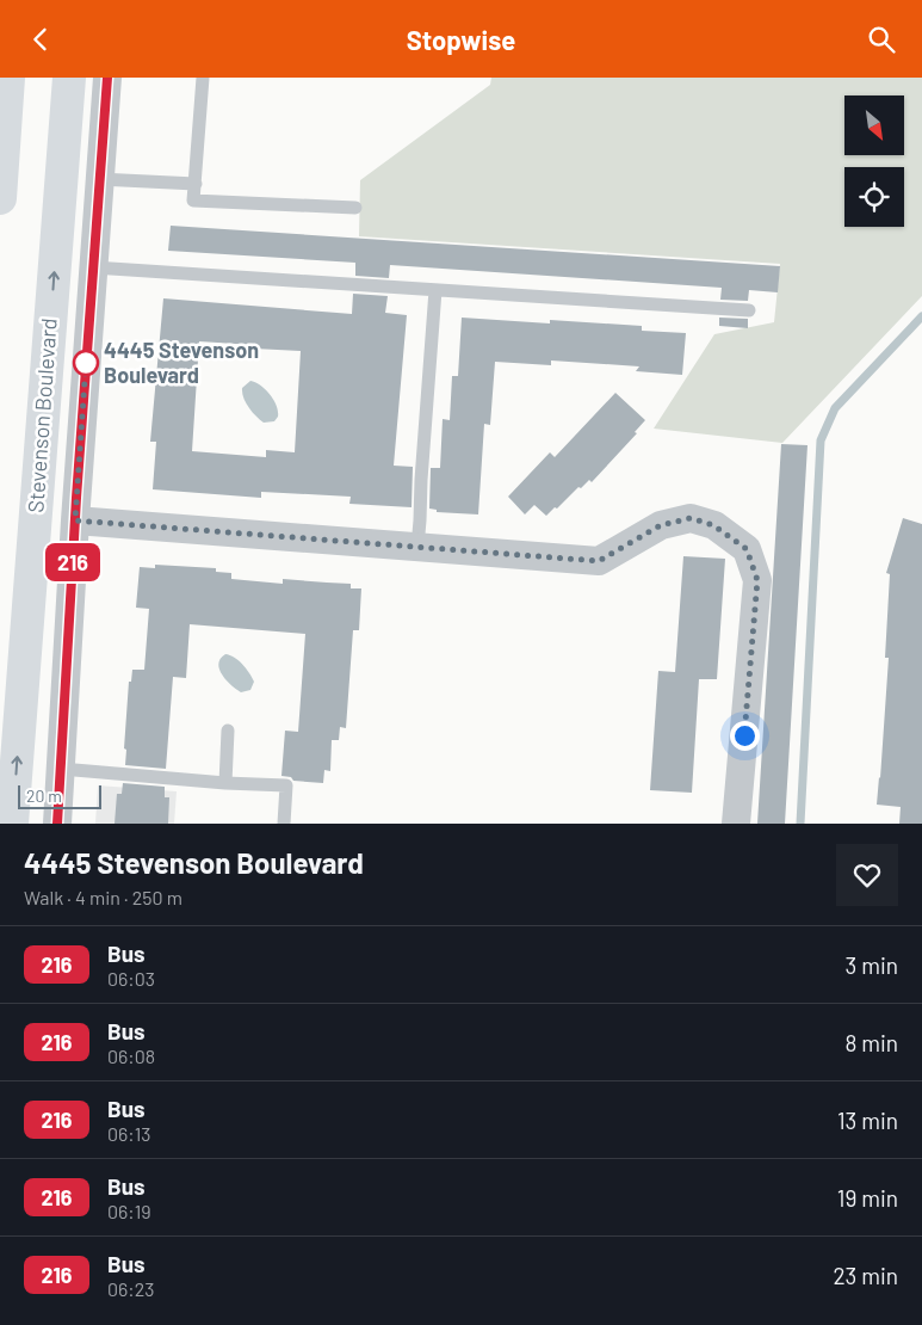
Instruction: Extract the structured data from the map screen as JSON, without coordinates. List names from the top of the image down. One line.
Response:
{"streets":{"main road":["Stevenson Boulevard"]},"one_way":["Stevenson Boulevard"],"places":["4445 Stevenson Boulevard"],"lines":["bus line 216"],"scale_bar":"20 m","north":"bottom right","page":{"header":"Stopwise","on_map":"216","scale":"20 m","heading":["4445 Stevenson Boulevard","Walk · 4 min · 250 m"],"list":[{"mark":"216","name":"Bus","note":"06:03","value":"3 min"},{"mark":"216","name":"Bus","note":"06:08","value":"8 min"},{"mark":"216","name":"Bus","note":"06:13","value":"13 min"},{"mark":"216","name":"Bus","note":"06:19","value":"19 min"},{"mark":"216","name":"Bus","note":"06:23","value":"23 min"}]}}
